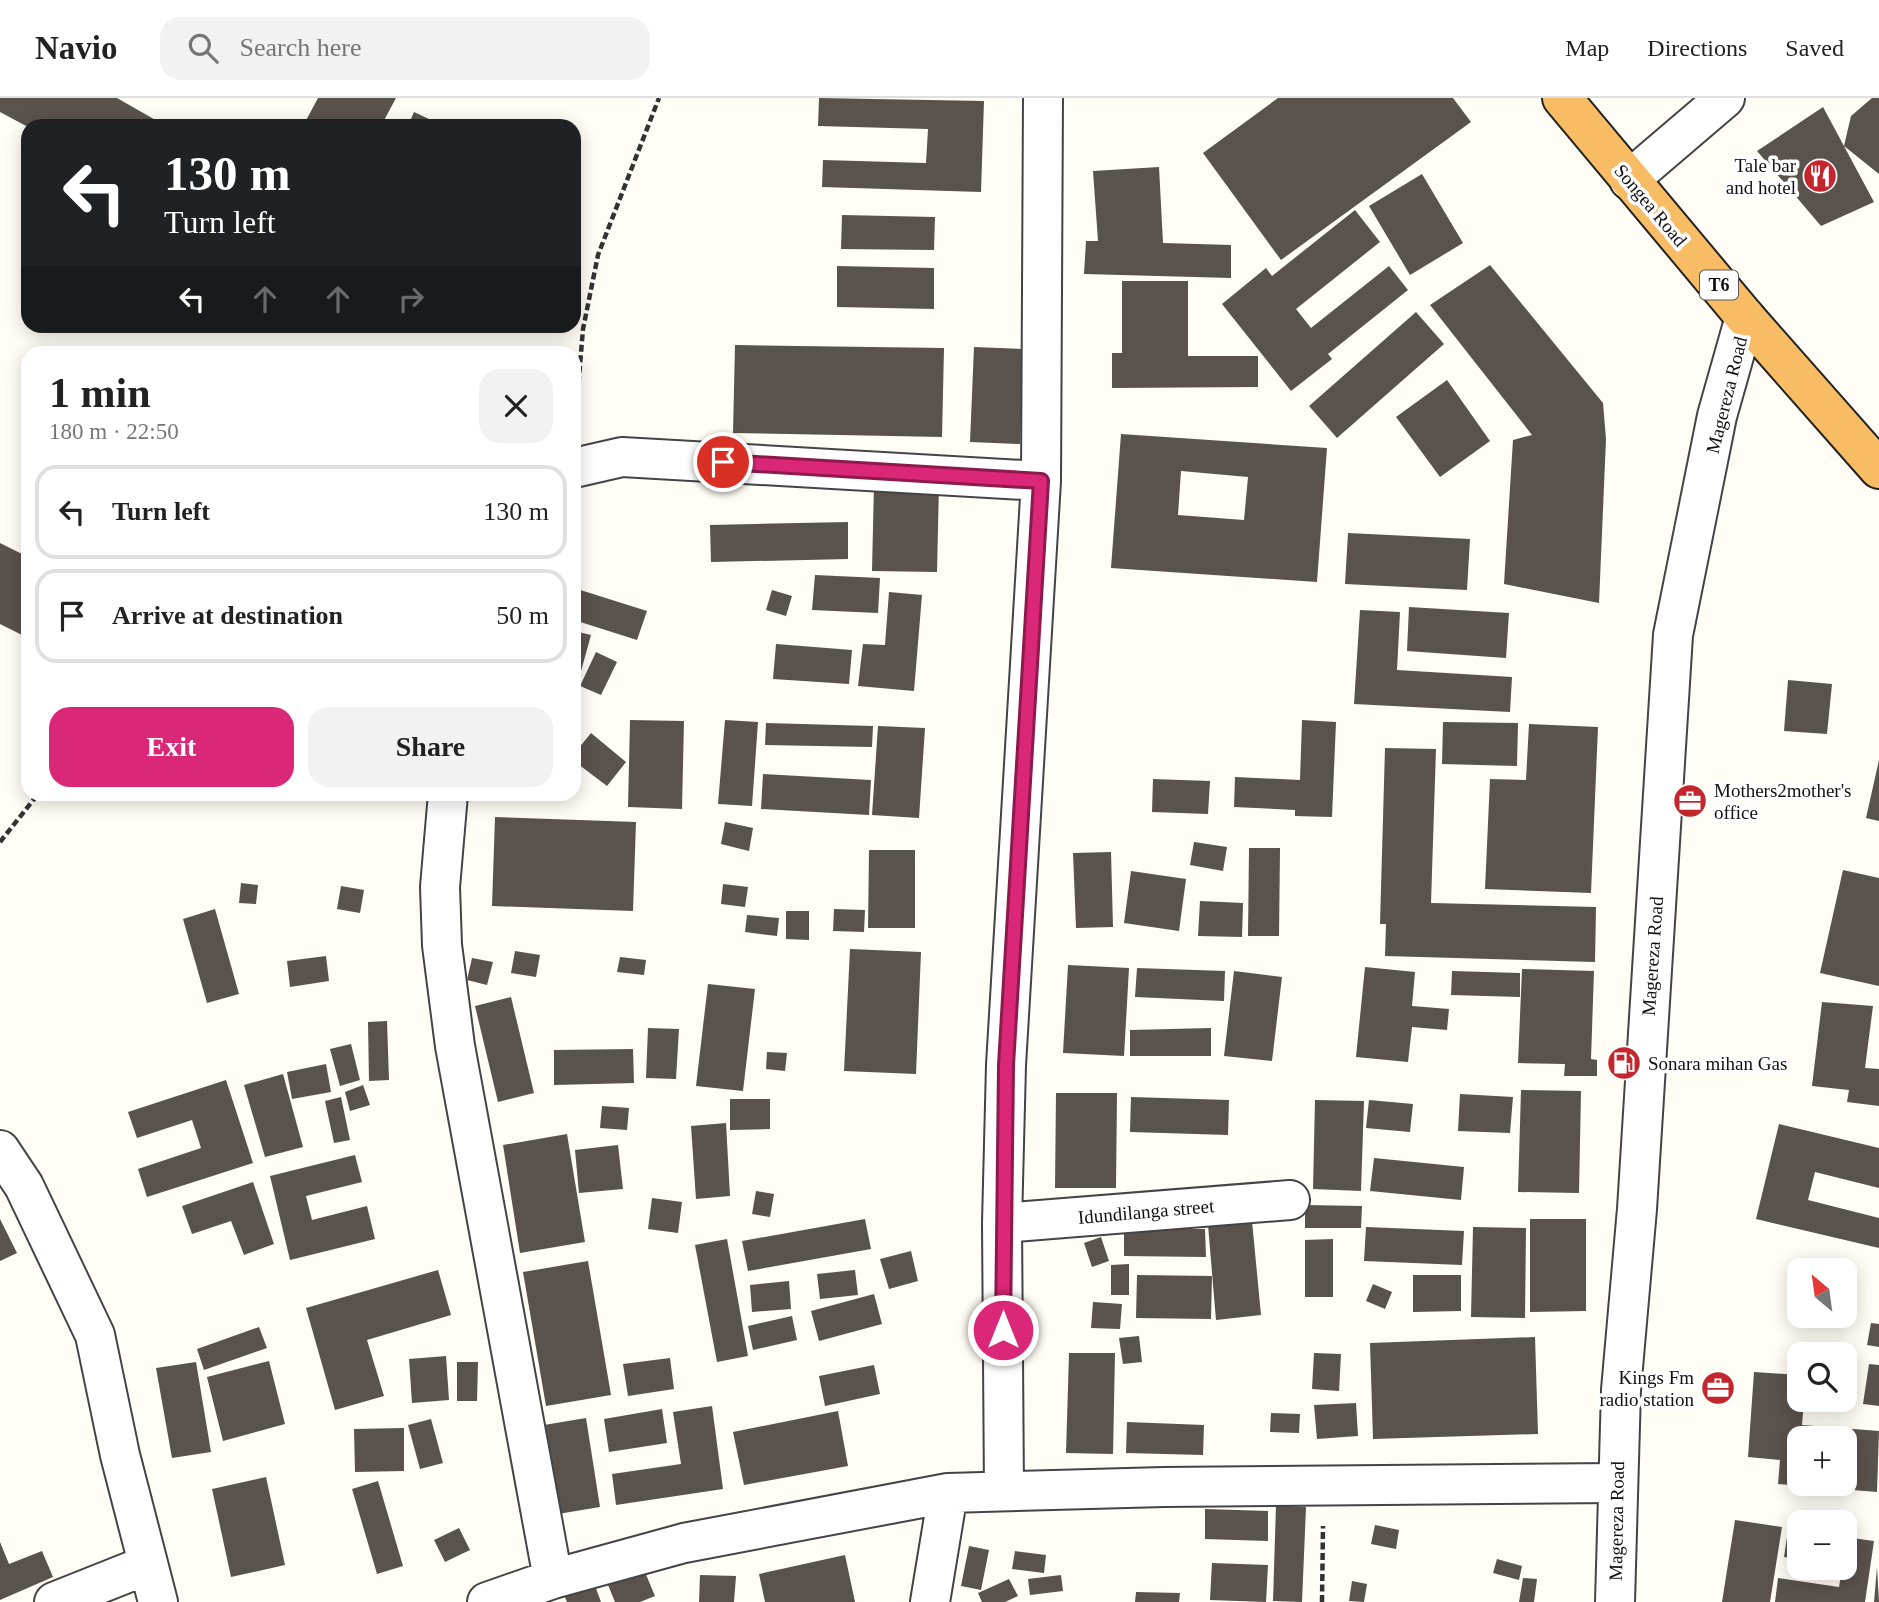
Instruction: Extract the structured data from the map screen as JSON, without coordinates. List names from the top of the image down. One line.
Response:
{"streets":{"highway":["Songea Road","T6"],"street":["Magereza Road","Idundilanga street"]},"crossings":[["Songea Road","Magereza Road"]],"places":{"restaurant":["Tale bar and hotel"],"office":["Mothers2mother's office","Kings Fm radio station"],"fuel station":["Sonara mihan Gas"]},"north":"top left","page":{"header":"Navio","search":"Search here","nav":["Map","Directions","Saved"],"turn":["130 m","Turn left"],"heading":["1 min","180 m · 22:50"],"list":[{"name":"Turn left","value":"130 m"},{"name":"Arrive at destination","value":"50 m"}],"buttons":["Exit","Share"],"map_buttons":["+","−"]}}
